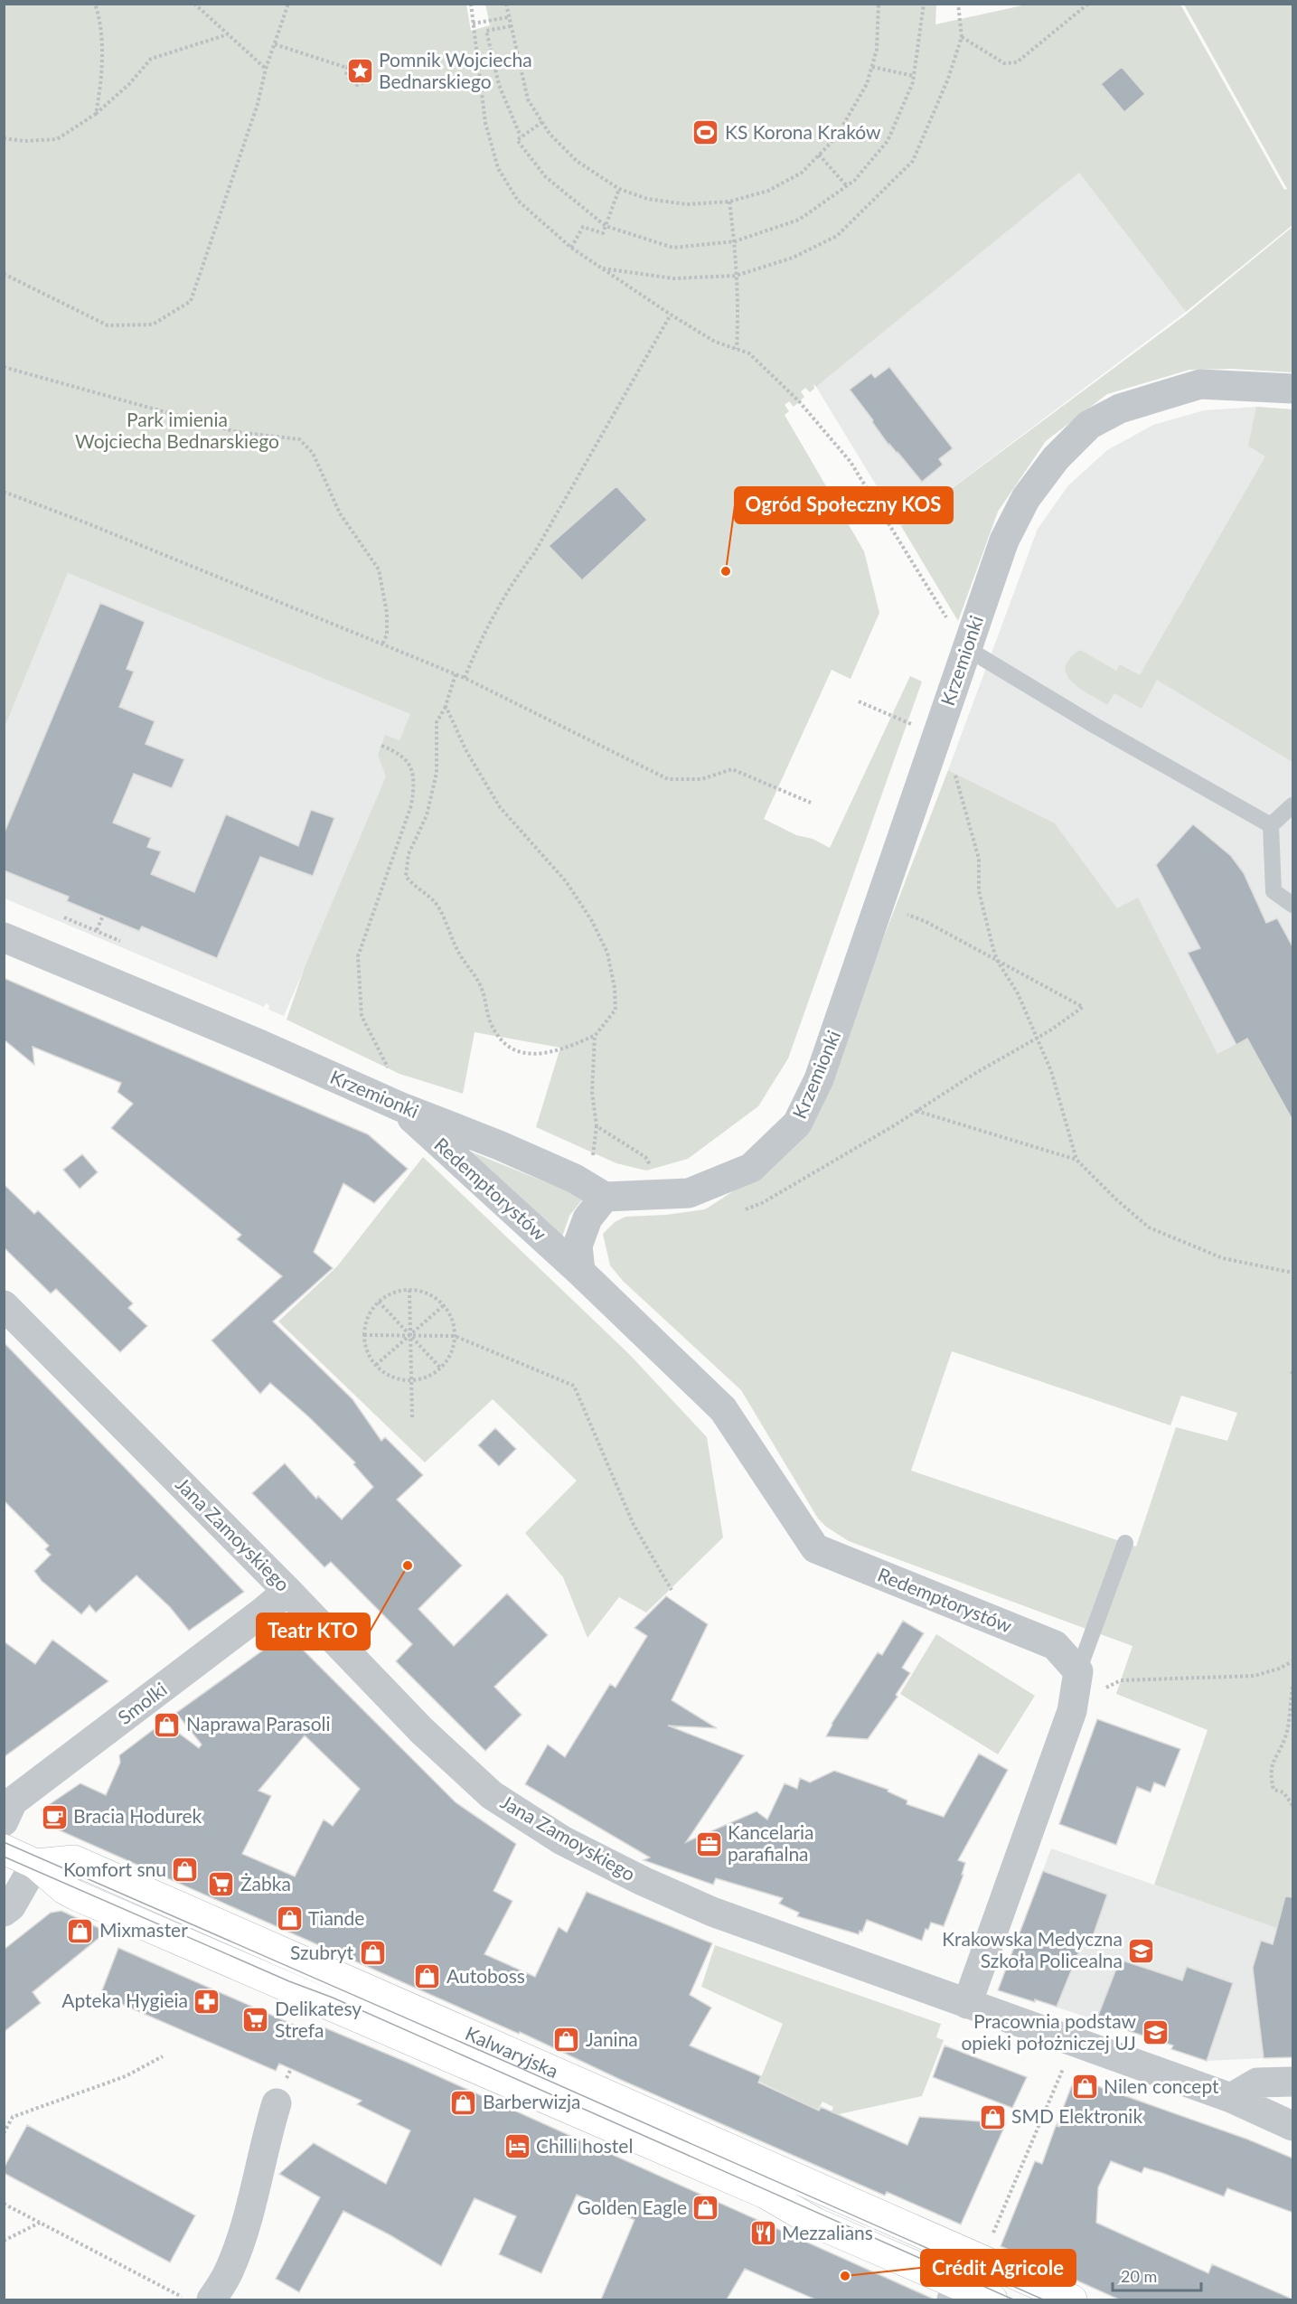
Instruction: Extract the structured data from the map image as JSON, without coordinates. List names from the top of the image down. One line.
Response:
{"streets":{"street":["Krzemionki","Redemptorystów","Jana Zamoyskiego","Smolki","Kalwaryjska"]},"crossings":[["Krzemionki","Redemptorystów"],["Jana Zamoyskiego","Smolki"]],"parks":["Park imienia Wojciecha Bednarskiego"],"places":{"place":["Pomnik Wojciecha Bednarskiego"],"sports":["KS Korona Kraków"],"other":["Ogród Społeczny KOS","Teatr KTO","Crédit Agricole"],"shop":["Naprawa Parasoli","Komfort snu","Tiande","Mixmaster","Szubryt","Autoboss","Janina","Nilen concept","Barberwizja","SMD Elektronik","Golden Eagle"],"cafe":["Bracia Hodurek"],"office":["Kancelaria parafialna"],"supermarket":["Żabka","Delikatesy Strefa"],"school or university":["Krakowska Medyczna Szkoła Policealna","Pracownia podstaw opieki położniczej UJ"],"pharmacy":["Apteka Hygieia"],"hotel":["Chilli hostel"],"restaurant":["Mezzalians"]},"scale_bar":"20 m"}
